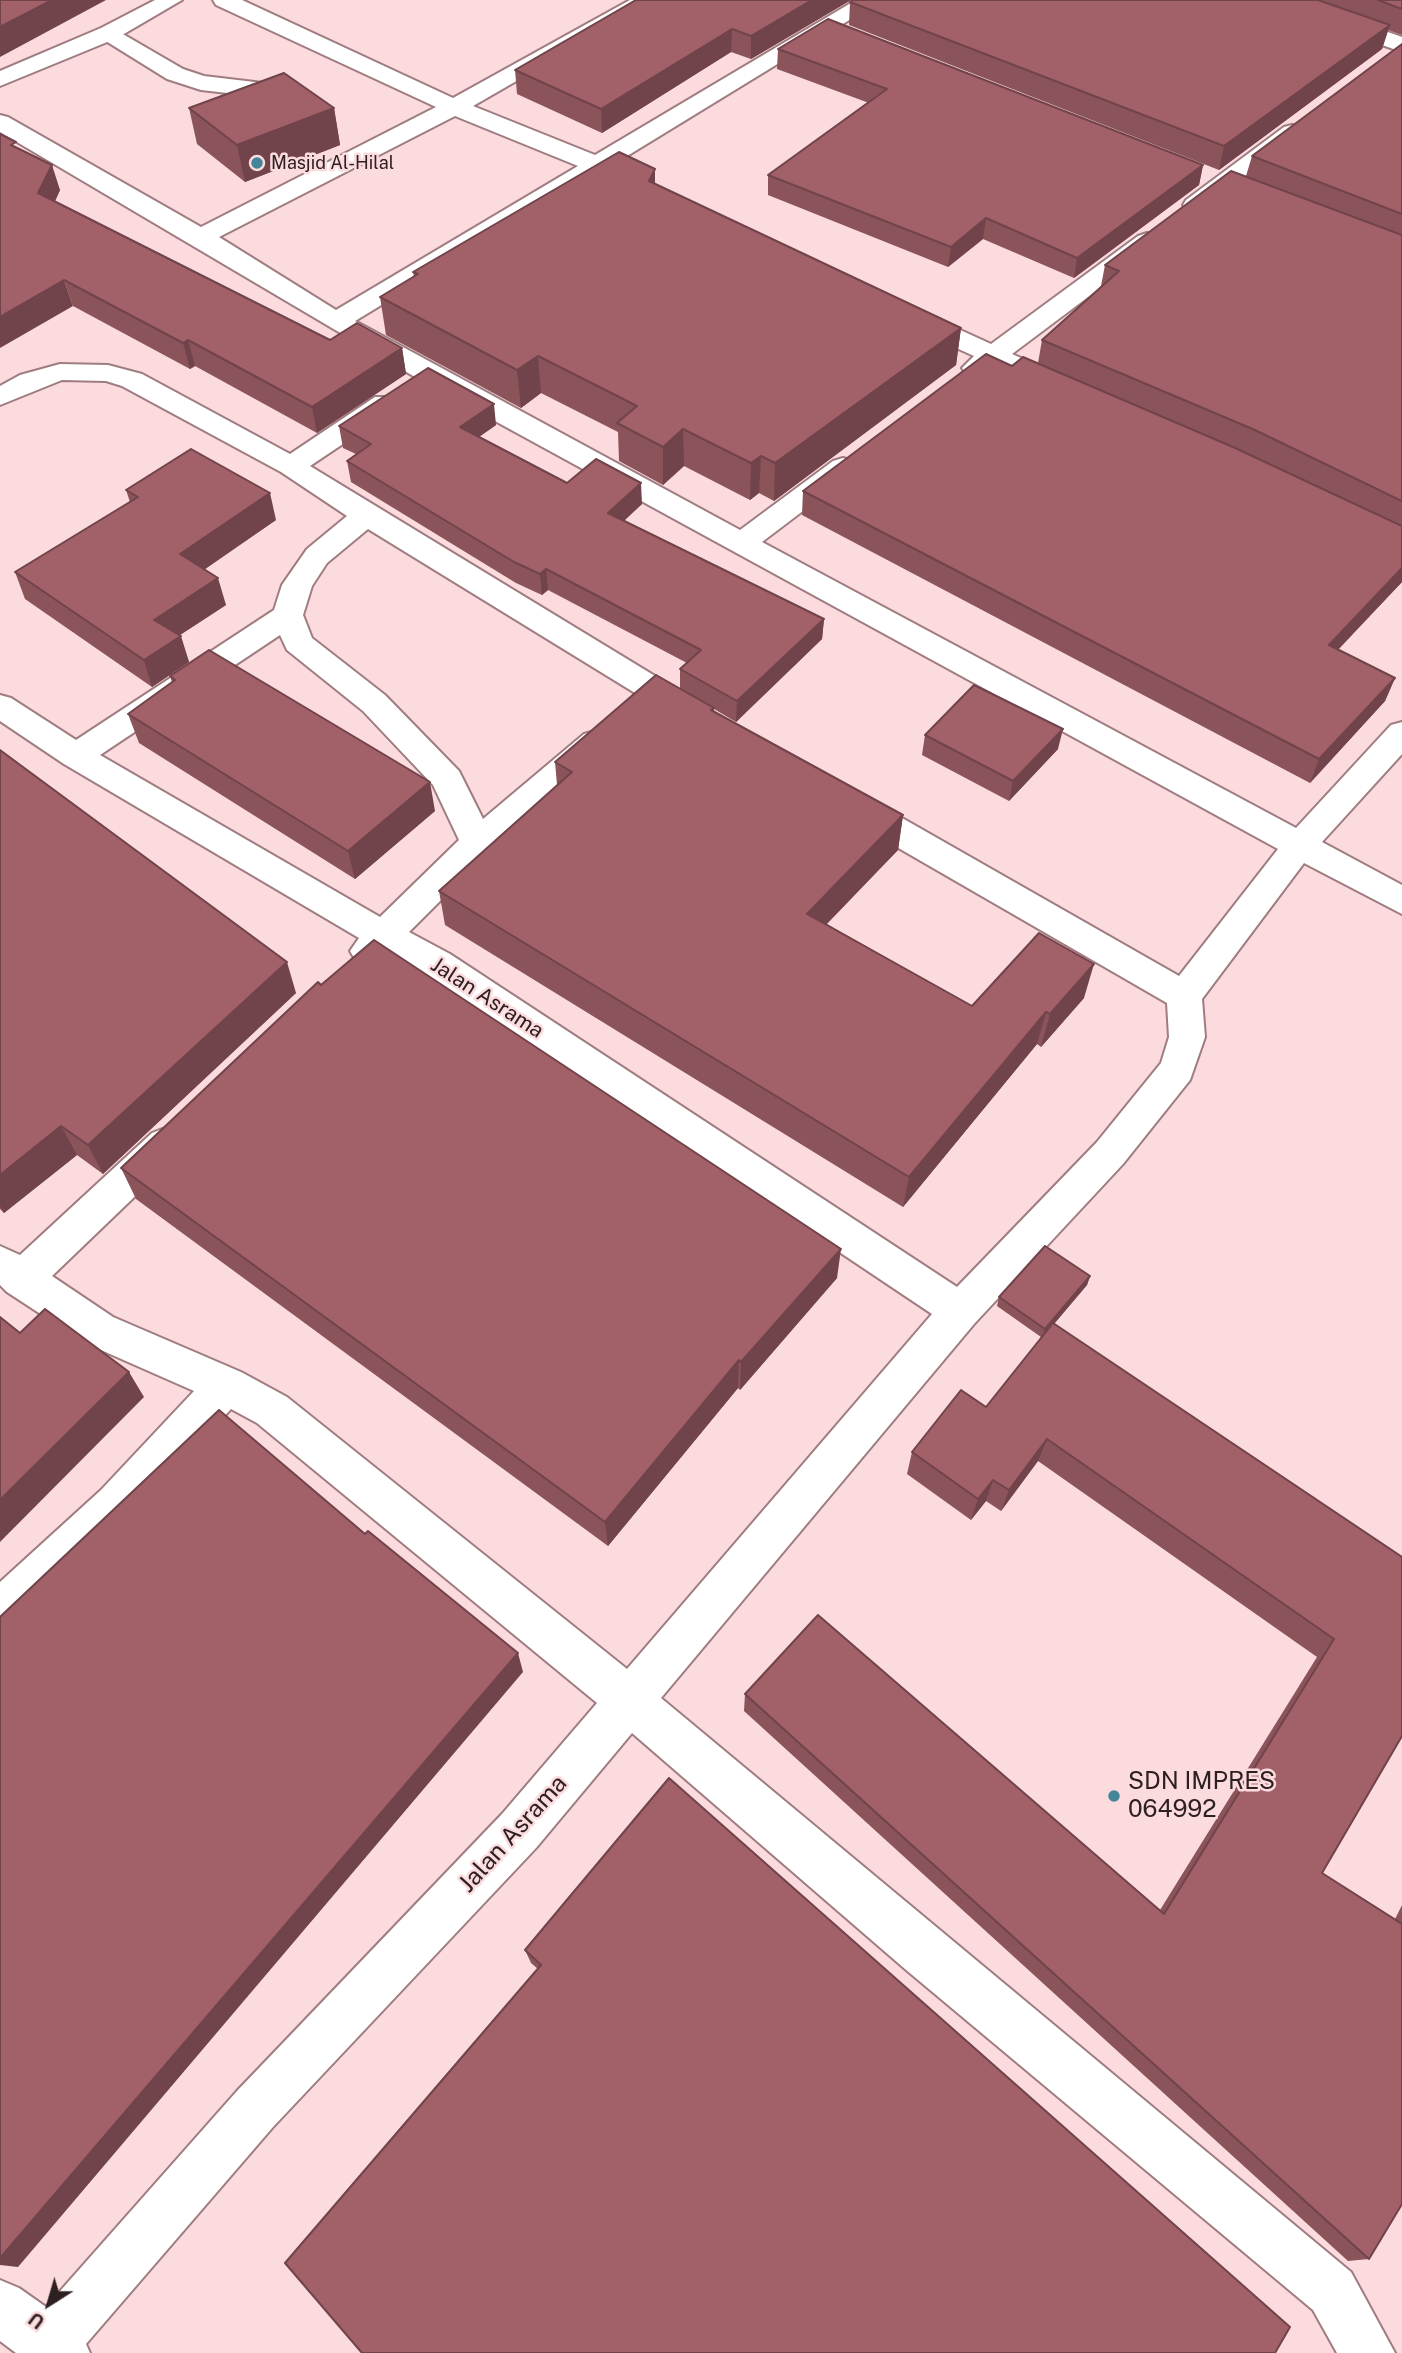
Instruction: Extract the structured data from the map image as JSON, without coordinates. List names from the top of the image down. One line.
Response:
{"streets":{"street":["Jalan Asrama"]},"places":["Masjid Al-Hilal","SDN IMPRES 064992"],"north":"bottom left"}
